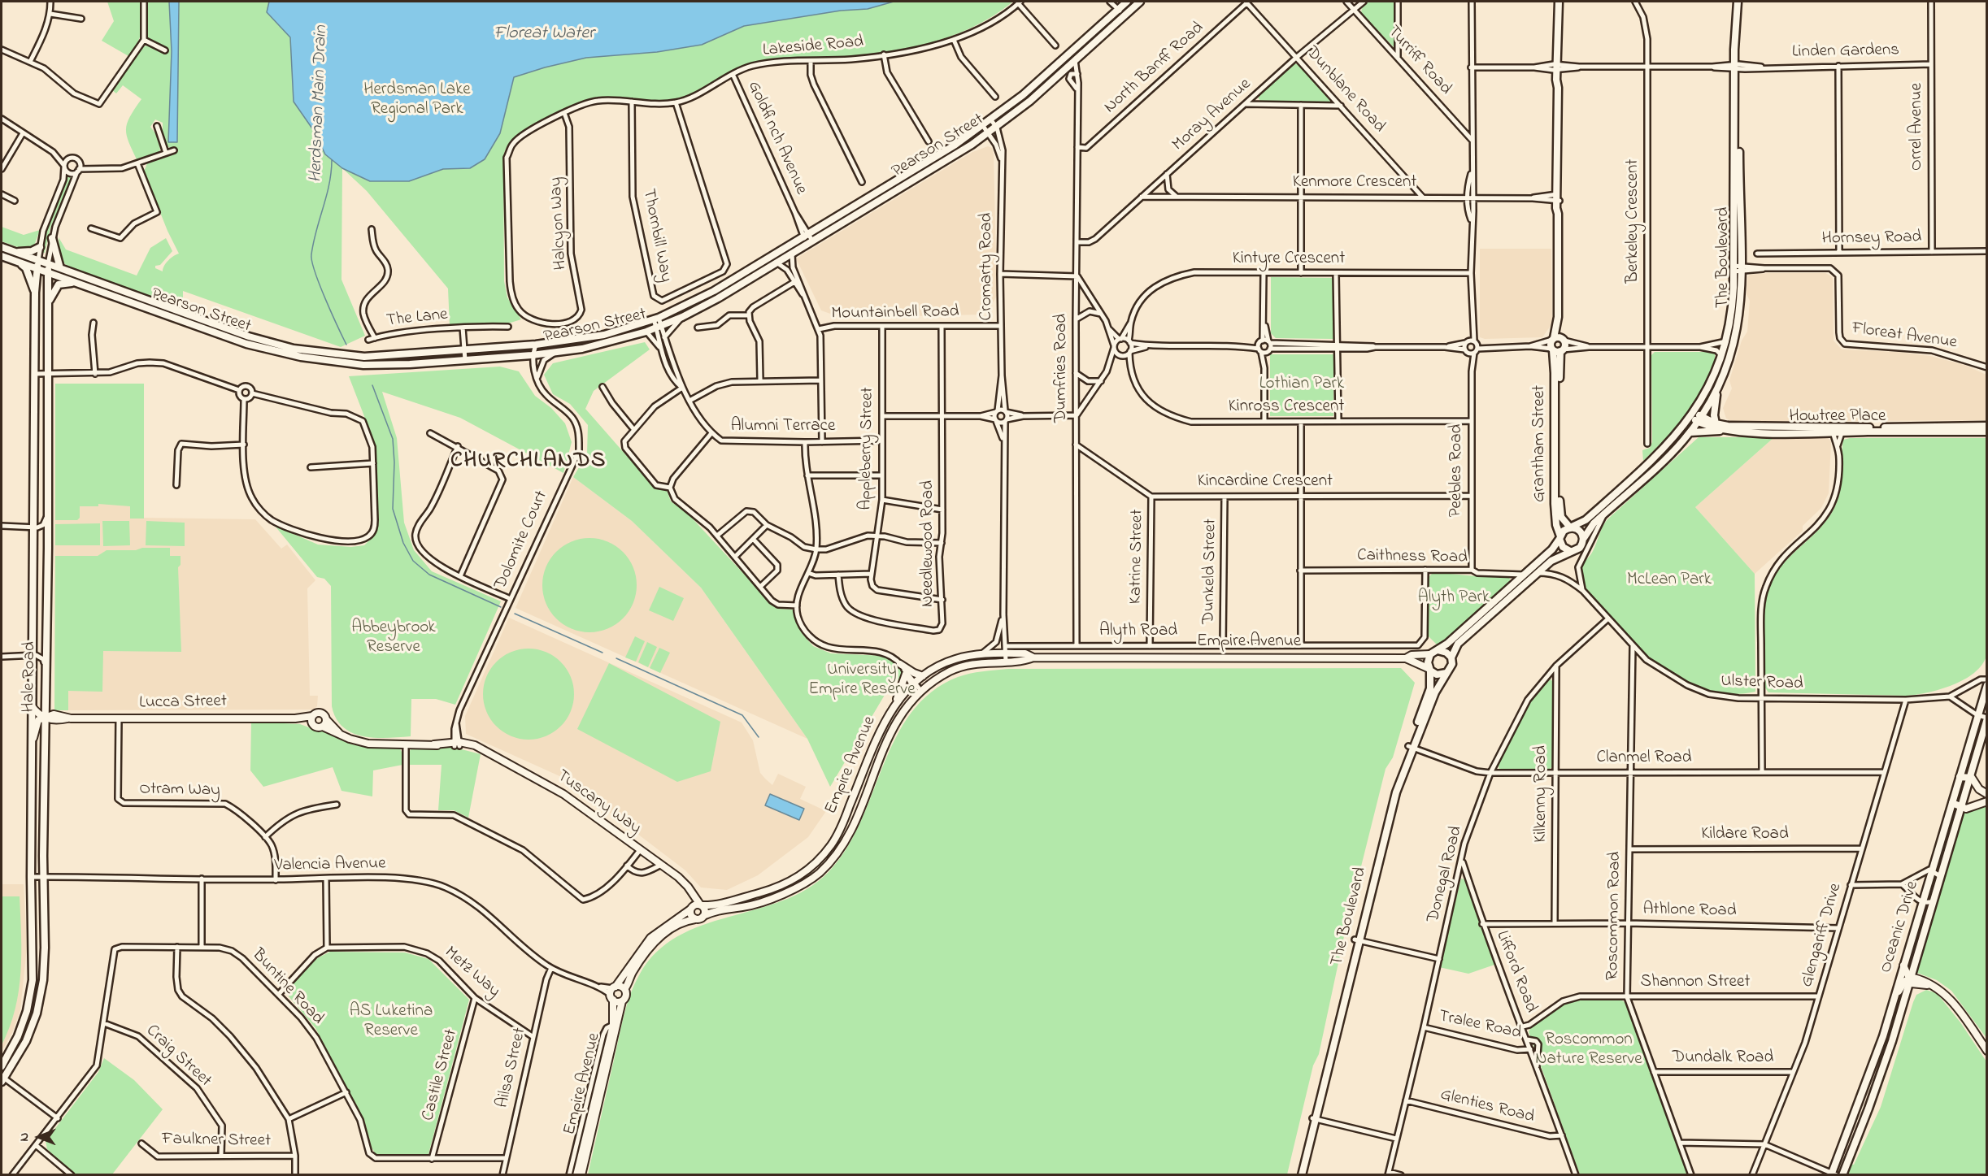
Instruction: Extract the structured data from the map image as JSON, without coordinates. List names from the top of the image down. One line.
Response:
{"streets":{"main road":["Pearson Street","The Boulevard","Howtree Place","Grantham Street","Empire Avenue","Hale Road","Lucca Street","Tuscany Way","Oceanic Drive"],"street":["Lakeside Road","Linden Gardens","Turriff Road","North Banff Road","Dunblane Road","Moray Avenue","Orrel Avenue","Goldfinch Avenue","Kenmore Crescent","Berkeley Crescent","Halcyon Way","Thornbill Way","Hornsey Road","Kintyre Crescent","Cromarty Road","Mountainbell Road","The Lane","Floreat Avenue","Dumfries Road","Kinross Crescent","Alumni Terrace","Appleberry Street","Peebles Road","Kincardine Crescent","Dolomite Court","Needlewood Road","Katrine Street","Caithness Road","Dunkeld Street","Alyth Road","Ulster Road","Clanmel Road","Otram Way","Kilkenny Road","Kildare Road","Valencia Avenue","Donegal Road","Athlone Road","Roscommon Road","Glengariff Drive","Lifford Road","Metz Way","Shannon Street","Buntine Road","Tralee Road","Craig Street","Dundalk Road","Ailsa Street","Castile Street","Glenties Road","Faulkner Street"]},"crossings":[["Lakeside Road","Goldfinch Avenue"],["Lakeside Road","Halcyon Way"],["Lakeside Road","Thornbill Way"],["Linden Gardens","Orrel Avenue"],["Linden Gardens","Berkeley Crescent"],["Linden Gardens","The Boulevard"],["Turriff Road","Moray Avenue"],["North Banff Road","Dunblane Road"],["North Banff Road","Dumfries Road"],["Dunblane Road","Moray Avenue"],["Dunblane Road","Kenmore Crescent"],["Moray Avenue","Kenmore Crescent"],["Moray Avenue","Dumfries Road"],["Orrel Avenue","Hornsey Road"],["Goldfinch Avenue","Pearson Street"],["Pearson Street","Cromarty Road"],["Pearson Street","The Lane"],["Pearson Street","Dumfries Road"],["Pearson Street","Alumni Terrace"],["Pearson Street","Dolomite Court"],["Pearson Street","Hale Road"],["The Boulevard","Floreat Avenue"],["The Boulevard","Howtree Place"],["The Boulevard","Grantham Street"],["The Boulevard","Empire Avenue"],["The Boulevard","Clanmel Road"],["Kintyre Crescent","Kinross Crescent"],["Cromarty Road","Mountainbell Road"],["Cromarty Road","Alyth Road"],["Cromarty Road","Empire Avenue"],["Mountainbell Road","Appleberry Street"],["Mountainbell Road","Needlewood Road"],["Dumfries Road","Alyth Road"],["Kinross Crescent","Peebles Road"],["Alumni Terrace","Appleberry Street"],["Peebles Road","Kincardine Crescent"],["Peebles Road","Caithness Road"],["Kincardine Crescent","Katrine Street"],["Kincardine Crescent","Dunkeld Street"],["Dolomite Court","Tuscany Way"],["Katrine Street","Alyth Road"],["Caithness Road","Alyth Road"],["Dunkeld Street","Alyth Road"],["Empire Avenue","Tuscany Way"],["Empire Avenue","Valencia Avenue"],["Hale Road","Lucca Street"],["Hale Road","Valencia Avenue"],["Ulster Road","Donegal Road"],["Ulster Road","Roscommon Road"],["Ulster Road","Glengariff Drive"],["Lucca Street","Otram Way"],["Lucca Street","Tuscany Way"],["Clanmel Road","Kilkenny Road"],["Clanmel Road","Donegal Road"],["Clanmel Road","Roscommon Road"],["Clanmel Road","Glengariff Drive"],["Otram Way","Valencia Avenue"],["Kilkenny Road","Donegal Road"],["Kilkenny Road","Athlone Road"],["Kildare Road","Roscommon Road"],["Kildare Road","Glengariff Drive"],["Valencia Avenue","Ailsa Street"],["Donegal Road","Lifford Road"],["Donegal Road","Tralee Road"],["Donegal Road","Glenties Road"],["Athlone Road","Roscommon Road"],["Athlone Road","Glengariff Drive"],["Athlone Road","Lifford Road"],["Roscommon Road","Shannon Street"],["Roscommon Road","Dundalk Road"],["Glengariff Drive","Shannon Street"],["Glengariff Drive","Dundalk Road"],["Lifford Road","Shannon Street"],["Lifford Road","Tralee Road"],["Lifford Road","Glenties Road"],["Metz Way","Ailsa Street"],["Metz Way","Castile Street"],["Buntine Road","Craig Street"],["Buntine Road","Ailsa Street"],["Buntine Road","Castile Street"],["Craig Street","Faulkner Street"]],"districts":["CHURCHLANDS"],"water":["Floreat Water","Herdsman Main Drain"],"parks":["Herdsman Lake Regional Park","Lothian Park","McLean Park","Alyth Park","Abbeybrook Reserve","University Empire Reserve","AS Luketina Reserve","Roscommon Nature Reserve"],"north":"left"}
